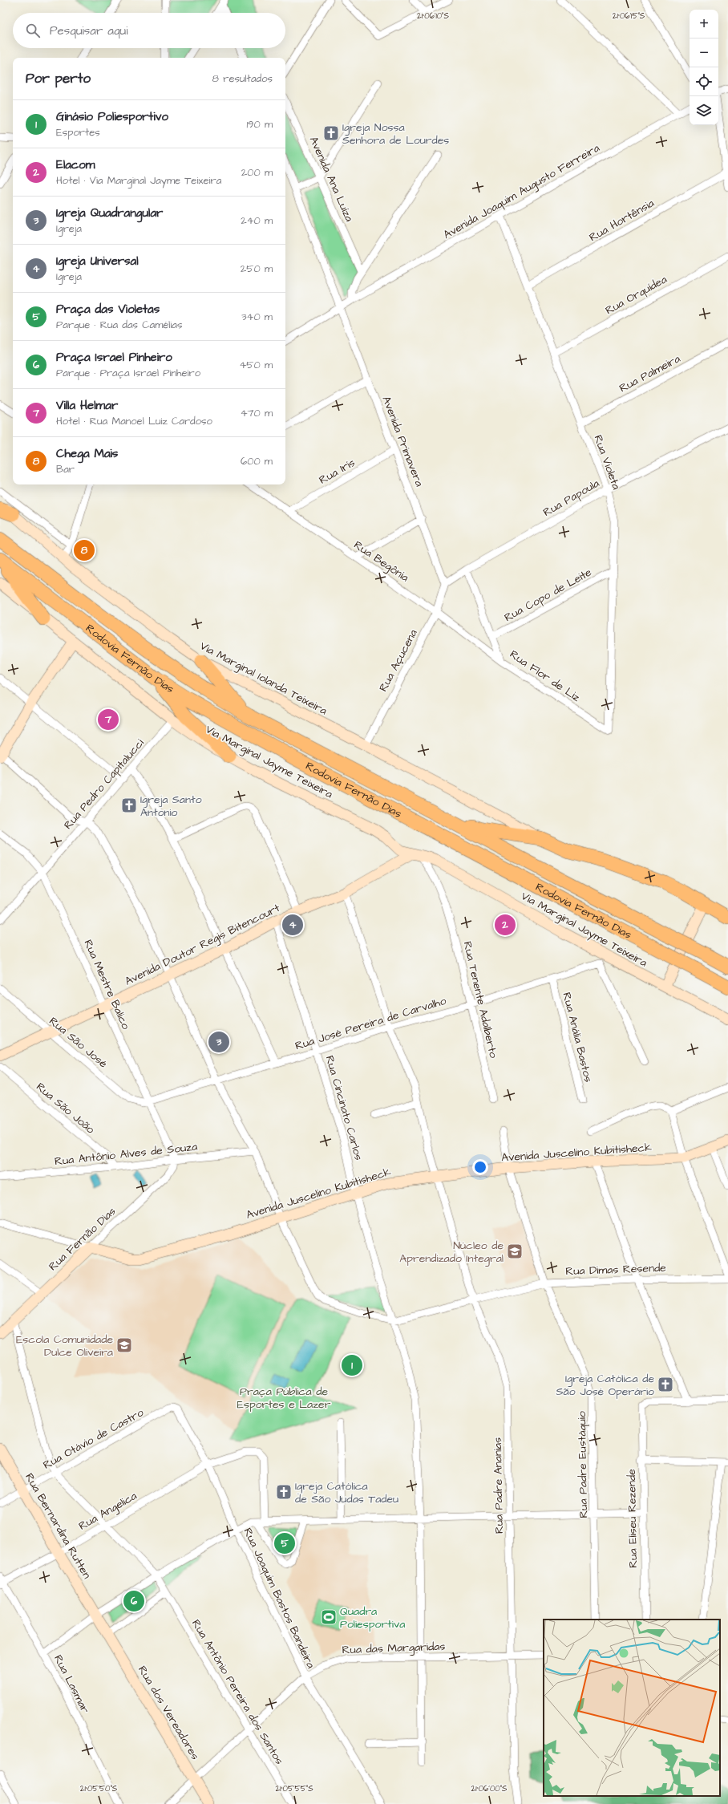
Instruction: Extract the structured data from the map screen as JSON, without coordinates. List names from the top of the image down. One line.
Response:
{"streets":{"highway":["Rodovia Fernão Dias"],"street":["Avenida Ana Luíza","Avenida Joaquim Augusto Ferreira","Rua Hortênsia","Rua Orquídea","Rua Palmeira","Avenida Primavera","Rua Violeta","Rua Irís","Rua Papoula","Rua Begônia","Rua Copo de Leite","Rua Açucena","Rua Flor de Liz","Via Marginal Iolanda Teixeira","Via Marginal Jayme Teixeira","Rua Pedro Capitalucci","Avenida Doutor Regis Bitencourt","Rua Mestre Balico","Rua Tenente Adalberto","Rua José Pereira de Carvalho","Rua Anália Bastos","Rua São José","Rua São João","Rua Cincinato Carlos","Avenida Juscelino Kubitisheck","Rua Antônio Alves de Souza","Rua Fernão Dias","Rua Dimas Resende","Rua Otávio de Castro","Rua Padre Eustáquio","Rua Padre Ananias","Rua Angelica","Rua Eliseu Rezende","Rua Bernardina Rutten","Rua Joaquim Bastos Bandeira","Rua das Margaridas","Rua Lasmar","Rua Antônio Pereira dos Santos","Rua dos Vereadores"]},"crossings":[["Avenida Joaquim Augusto Ferreira","Avenida Primavera"],["Avenida Joaquim Augusto Ferreira","Rua Violeta"],["Rua Hortênsia","Rua Violeta"],["Rua Orquídea","Rua Violeta"],["Rua Palmeira","Rua Violeta"],["Avenida Primavera","Rua Irís"],["Avenida Primavera","Rua Papoula"],["Avenida Primavera","Rua Açucena"],["Rua Violeta","Rua Papoula"],["Rua Violeta","Rua Copo de Leite"],["Rua Violeta","Rua Flor de Liz"],["Rua Irís","Rua Begônia"],["Rua Papoula","Rua Açucena"],["Rua Papoula","Rua Flor de Liz"],["Rua Begônia","Rua Açucena"],["Rua Begônia","Rua Flor de Liz"],["Rua Copo de Leite","Rua Flor de Liz"],["Rua Açucena","Via Marginal Iolanda Teixeira"],["Via Marginal Jayme Teixeira","Rua Pedro Capitalucci"],["Via Marginal Jayme Teixeira","Avenida Doutor Regis Bitencourt"],["Via Marginal Jayme Teixeira","Rua Tenente Adalberto"],["Rua Pedro Capitalucci","Rua Mestre Balico"],["Avenida Doutor Regis Bitencourt","Rua Mestre Balico"],["Avenida Doutor Regis Bitencourt","Rua Tenente Adalberto"],["Avenida Doutor Regis Bitencourt","Rua São José"],["Avenida Doutor Regis Bitencourt","Rua Cincinato Carlos"],["Avenida Doutor Regis Bitencourt","Rua Padre Ananias"],["Rua Mestre Balico","Rua José Pereira de Carvalho"],["Rua Mestre Balico","Rua São José"],["Rua Mestre Balico","Rua Antônio Alves de Souza"],["Rua Mestre Balico","Rua Fernão Dias"],["Rua Tenente Adalberto","Rua José Pereira de Carvalho"],["Rua José Pereira de Carvalho","Rua Anália Bastos"],["Rua José Pereira de Carvalho","Rua São José"],["Rua José Pereira de Carvalho","Rua Cincinato Carlos"],["Rua José Pereira de Carvalho","Rua Padre Ananias"],["Rua São João","Rua Antônio Alves de Souza"],["Rua Cincinato Carlos","Avenida Juscelino Kubitisheck"],["Rua Cincinato Carlos","Rua Dimas Resende"],["Rua Cincinato Carlos","Rua das Margaridas"],["Avenida Juscelino Kubitisheck","Rua Fernão Dias"],["Avenida Juscelino Kubitisheck","Rua Padre Eustáquio"],["Avenida Juscelino Kubitisheck","Rua Padre Ananias"],["Rua Antônio Alves de Souza","Rua Fernão Dias"],["Rua Dimas Resende","Rua Padre Eustáquio"],["Rua Dimas Resende","Rua Padre Ananias"],["Rua Otávio de Castro","Rua Bernardina Rutten"],["Rua Otávio de Castro","Rua Joaquim Bastos Bandeira"],["Rua Otávio de Castro","Rua Antônio Pereira dos Santos"],["Rua Padre Ananias","Rua das Margaridas"],["Rua Angelica","Rua Bernardina Rutten"],["Rua Angelica","Rua Joaquim Bastos Bandeira"],["Rua Angelica","Rua Lasmar"],["Rua Angelica","Rua Antônio Pereira dos Santos"],["Rua Bernardina Rutten","Rua dos Vereadores"],["Rua Joaquim Bastos Bandeira","Rua das Margaridas"],["Rua das Margaridas","Rua Antônio Pereira dos Santos"],["Rua das Margaridas","Rua dos Vereadores"]],"parks":["Praça Pública de Esportes e Lazer"],"places":{"church":["Igreja Nossa Senhora de Lourdes","Igreja Santo Antonio","Igreja Católica de São José Operário","Igreja Católica de São Judas Tadeu"],"school or university":["Núcleo de Aprendizado Integral","Escola Comunidade Dulce Oliveira"],"sports":["Quadra Poliesportiva"]},"page":{"map_buttons":["+","−"],"search":"Pesquisar aqui","heading":["Por perto","8 resultados"],"list":[{"mark":"1","name":"Ginásio Poliesportivo","note":"Esportes","value":"190 m"},{"mark":"2","name":"Elacom","note":"Hotel · Via Marginal Jayme Teixeira","value":"200 m"},{"mark":"3","name":"Igreja Quadrangular","note":"Igreja","value":"240 m"},{"mark":"4","name":"Igreja Universal","note":"Igreja","value":"250 m"},{"mark":"5","name":"Praça das Violetas","note":"Parque · Rua das Camélias","value":"340 m"},{"mark":"6","name":"Praça Israel Pinheiro","note":"Parque · Praça Israel Pinheiro","value":"450 m"},{"mark":"7","name":"Villa Helmar","note":"Hotel · Rua Manoel Luiz Cardoso","value":"470 m"},{"mark":"8","name":"Chega Mais","note":"Bar","value":"600 m"}],"pins":["8","7","2","4","3","1","5","6"]},"coordinates":["21°06'10\"S","21°06'15\"S","21°05'50\"S","21°05'55\"S","21°06'00\"S"]}
